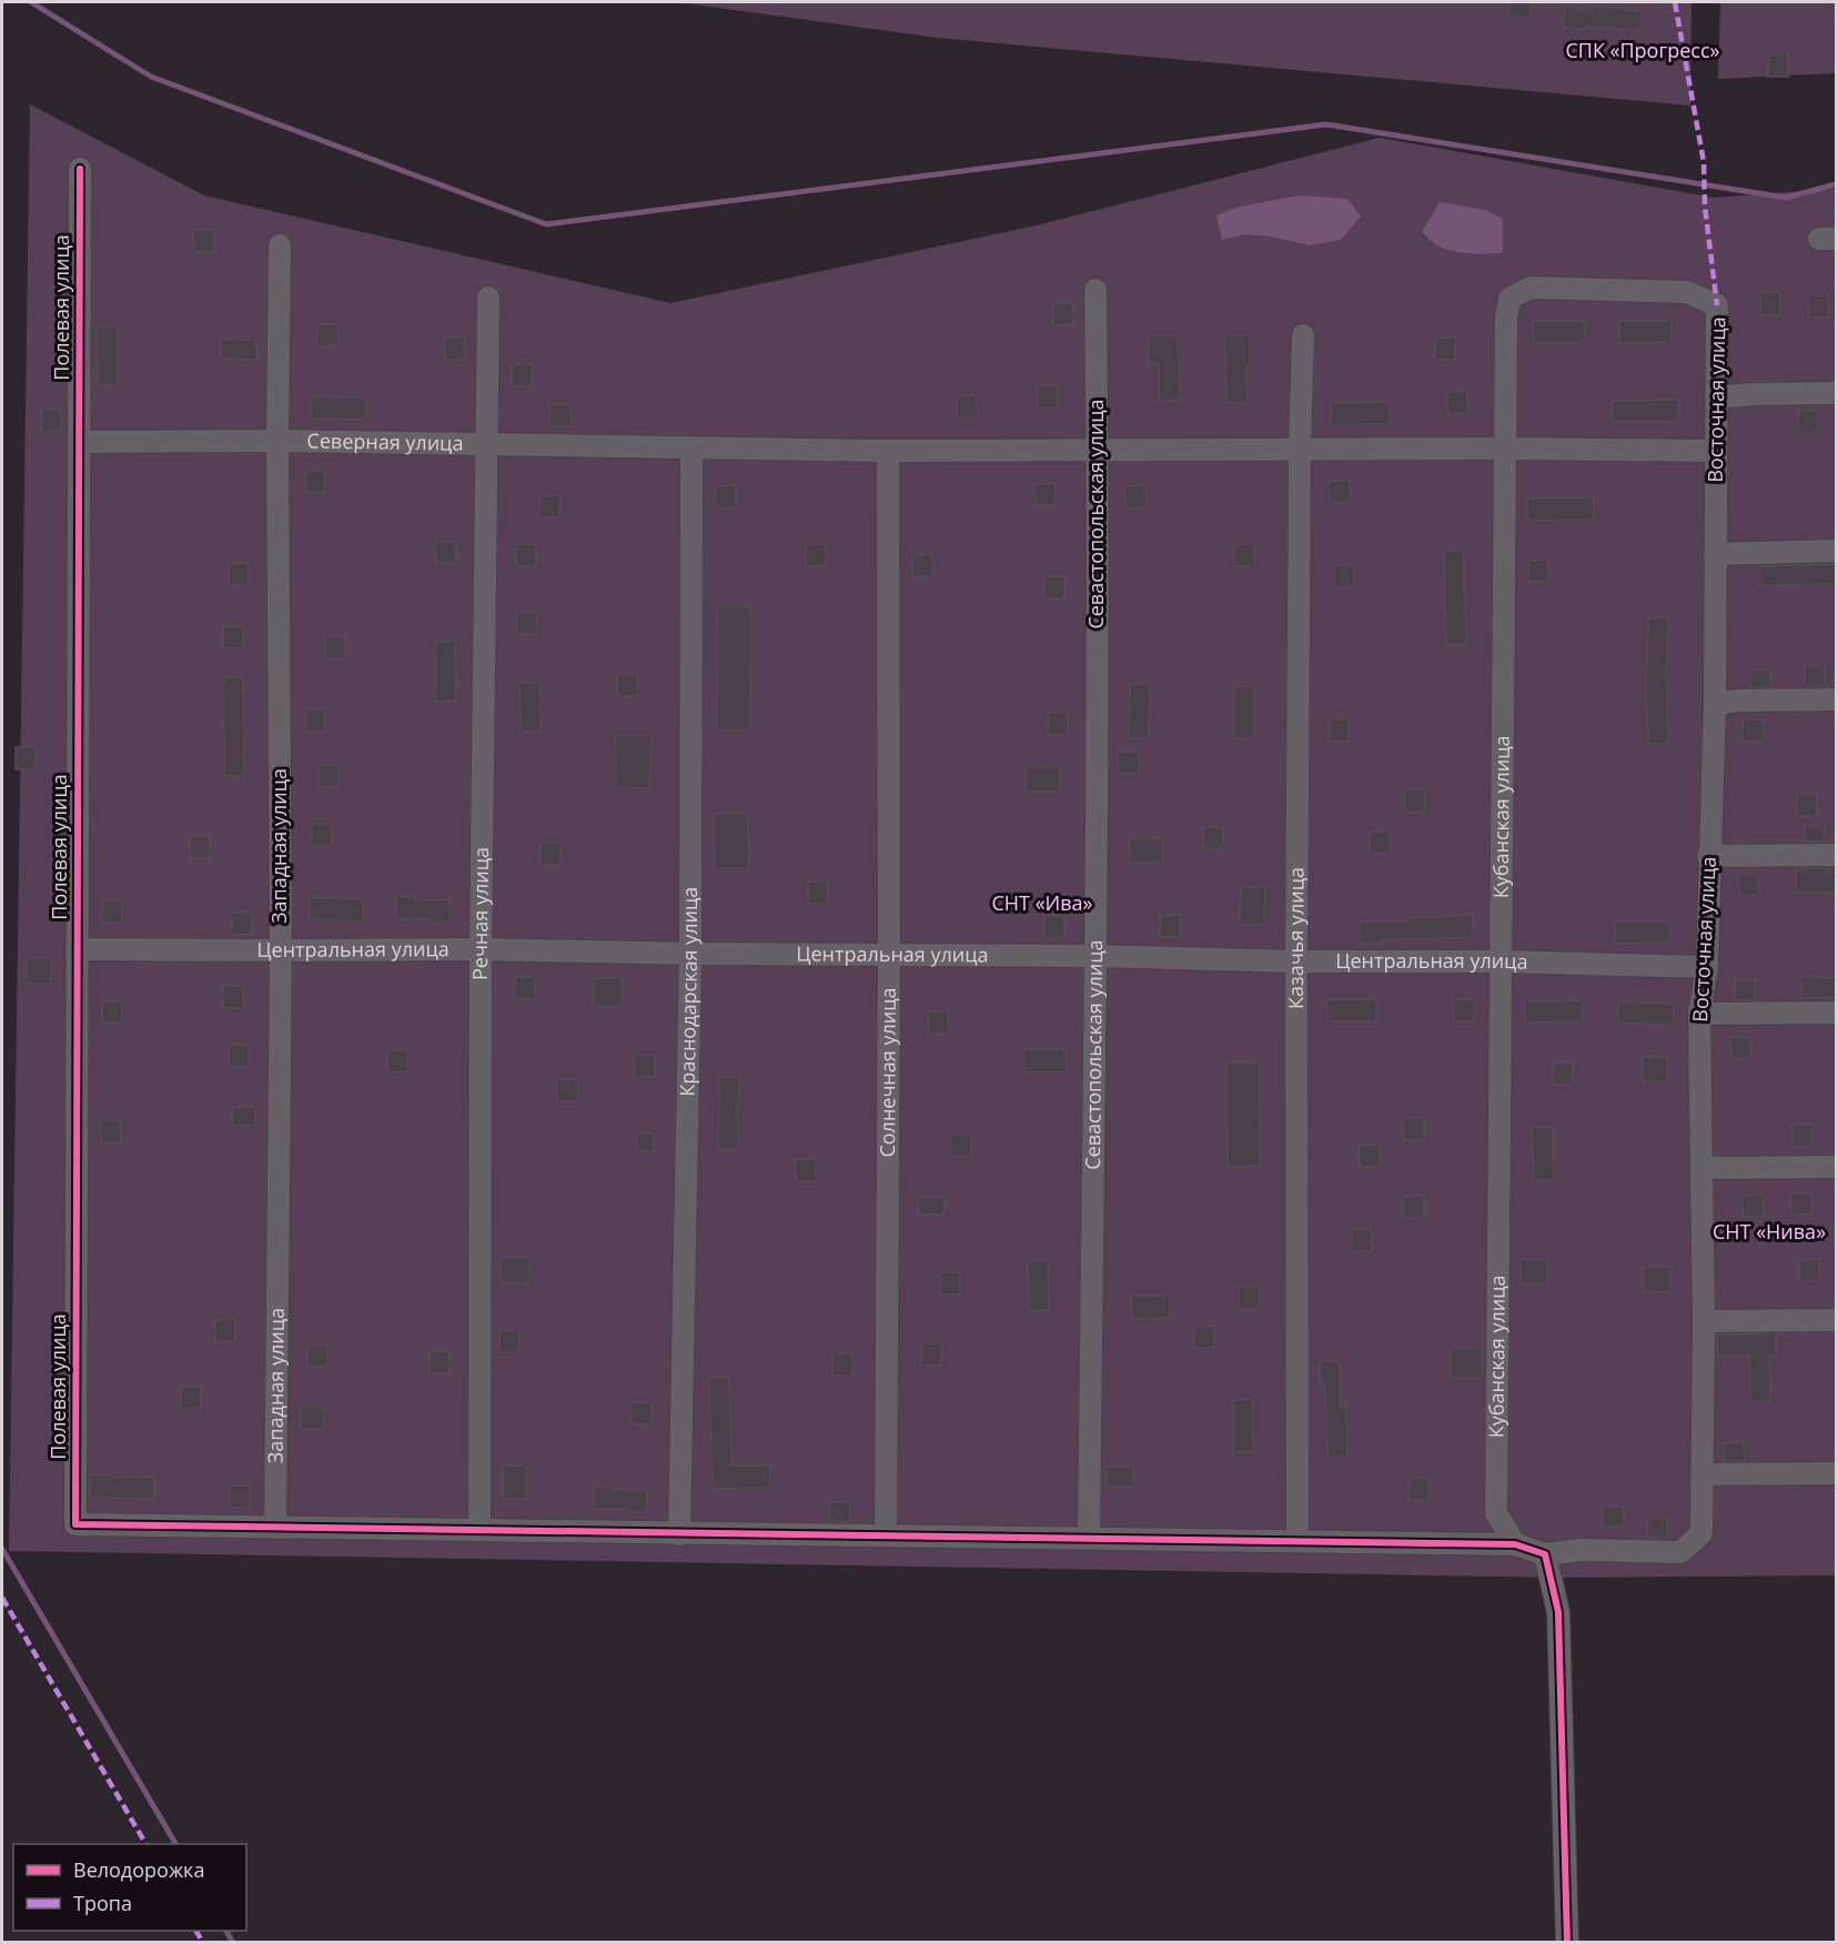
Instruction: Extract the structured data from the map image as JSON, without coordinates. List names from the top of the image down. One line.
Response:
{"streets":{"street":["Полевая улица","Восточная улица","Северная улица","Севастопольская улица","Кубанская улица","Западная улица","Речная улица","Казачья улица","Центральная улица","Краснодарская улица","Солнечная улица"]},"crossings":[["Полевая улица","Северная улица"],["Полевая улица","Западная улица"],["Полевая улица","Центральная улица"],["Восточная улица","Северная улица"],["Восточная улица","Кубанская улица"],["Восточная улица","Центральная улица"],["Северная улица","Севастопольская улица"],["Северная улица","Кубанская улица"],["Северная улица","Западная улица"],["Северная улица","Речная улица"],["Северная улица","Казачья улица"],["Северная улица","Краснодарская улица"],["Северная улица","Солнечная улица"],["Севастопольская улица","Центральная улица"],["Кубанская улица","Центральная улица"],["Западная улица","Центральная улица"],["Речная улица","Центральная улица"],["Казачья улица","Центральная улица"],["Центральная улица","Краснодарская улица"],["Центральная улица","Солнечная улица"]],"parks":["СПК «Прогресс»","СНТ «Ива»","СНТ «Нива»"],"legend":["Велодорожка","Тропа"]}
